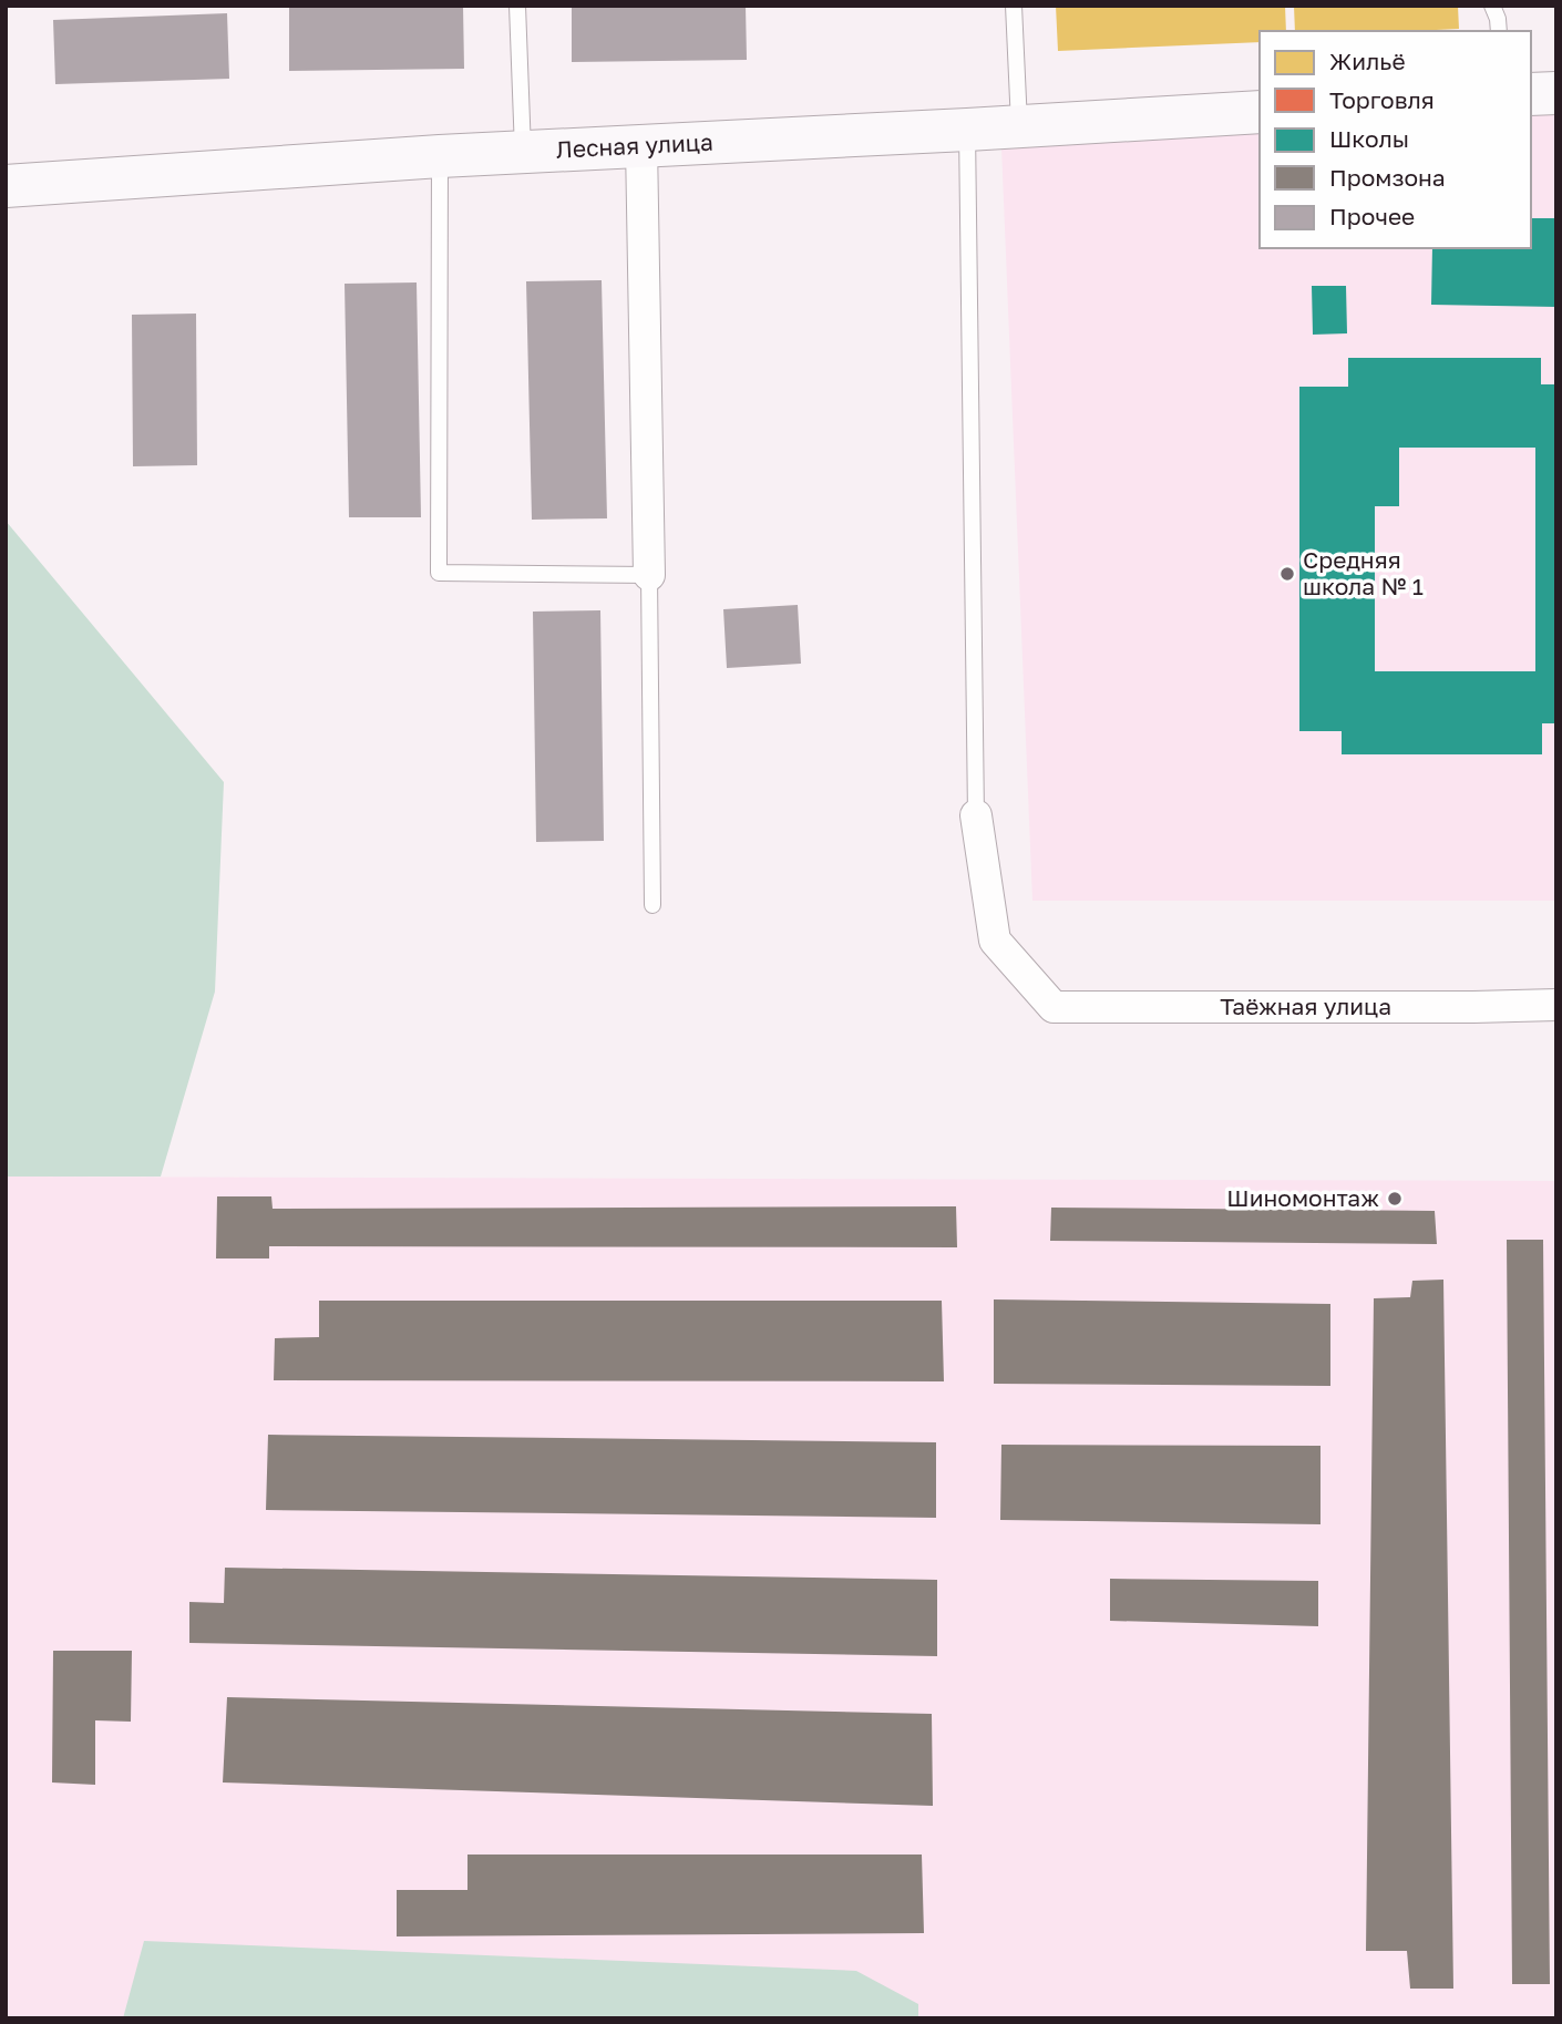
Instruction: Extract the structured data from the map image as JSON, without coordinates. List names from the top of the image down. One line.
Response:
{"streets":{"street":["Лесная улица","Таёжная улица"]},"places":["Средняя школа № 1","Шиномонтаж"],"legend":["Жильё","Торговля","Школы","Промзона","Прочее"]}
